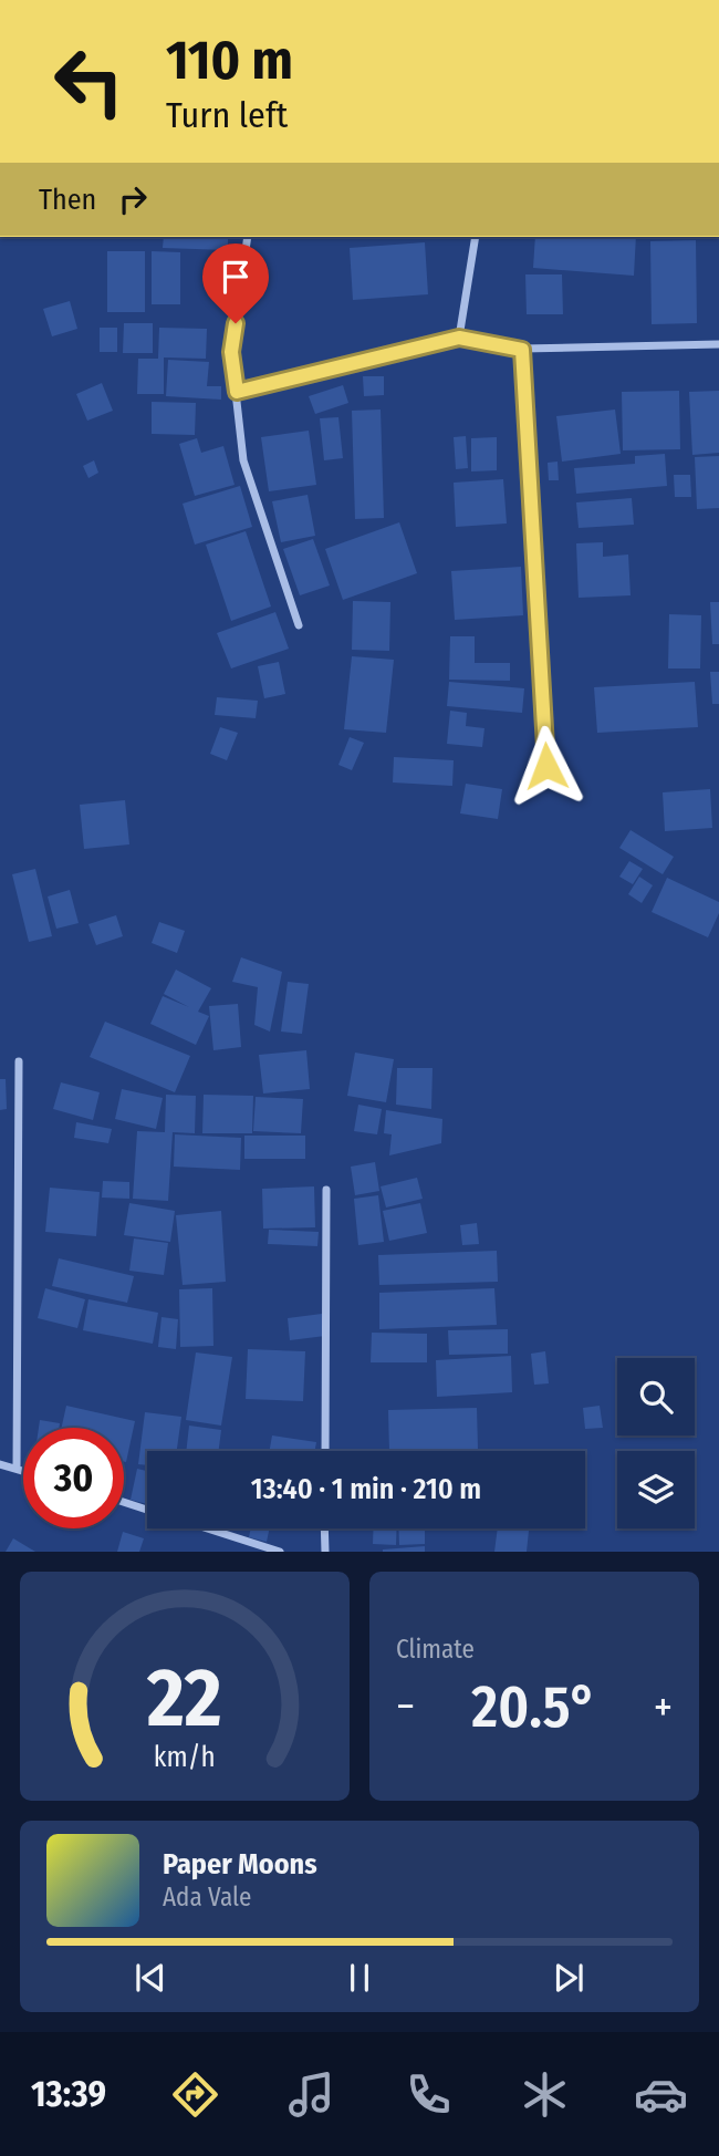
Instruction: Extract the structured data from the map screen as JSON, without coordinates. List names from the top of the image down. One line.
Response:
{"page":{"turn":["110 m","Turn left"],"then":"Then","limit":"30","trip":"13:40 · 1 min · 210 m","tile":"Climate","heat":["−","20.5°","+"],"song":["Paper Moons","Ada Vale"],"tabs":"13:39","gauge":["22","km/h"]}}
